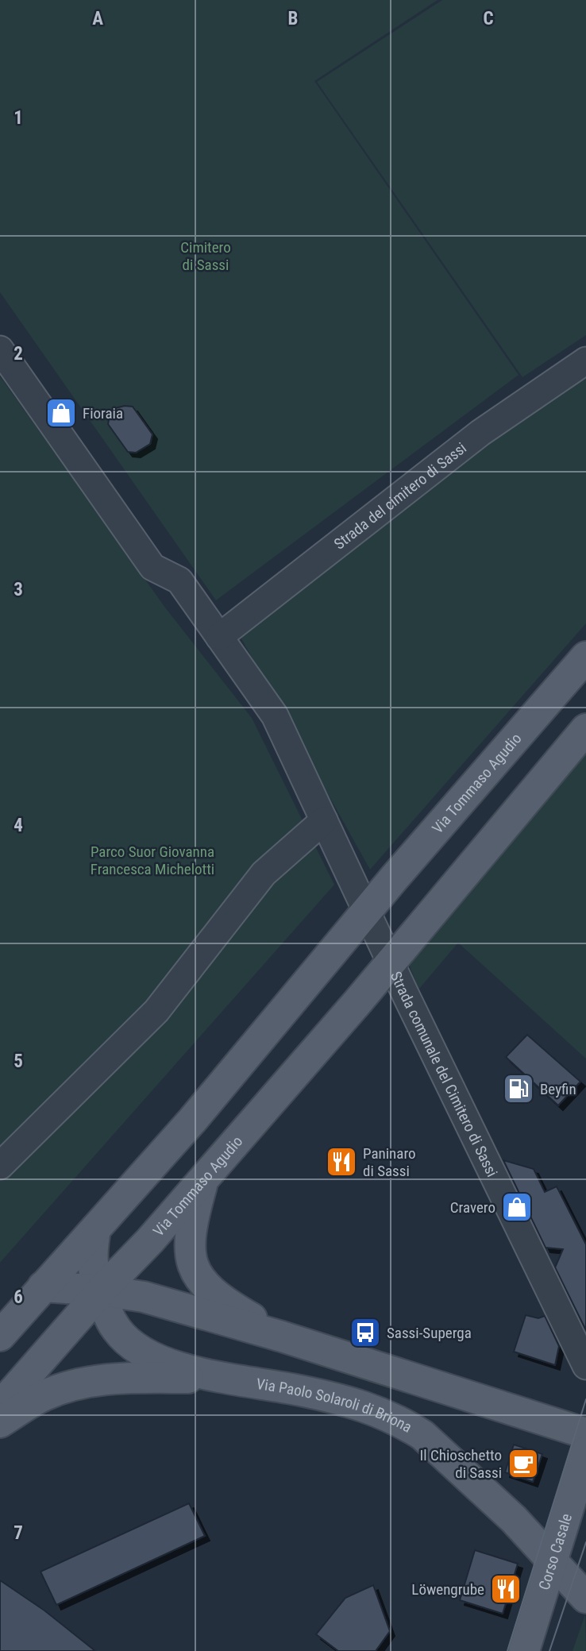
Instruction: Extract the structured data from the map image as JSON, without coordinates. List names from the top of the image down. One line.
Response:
{"streets":{"main road":["Via Tommaso Agudio","Via Paolo Solaroli di Briona","Corso Casale"],"street":["Strada del cimitero di Sassi","Strada comunale del Cimitero di Sassi"]},"crossings":[["Via Tommaso Agudio","Strada comunale del Cimitero di Sassi"],["Via Tommaso Agudio","Via Paolo Solaroli di Briona"],["Via Paolo Solaroli di Briona","Corso Casale"]],"parks":["Cimitero di Sassi","Parco Suor Giovanna Francesca Michelotti"],"places":{"shop":["Fioraia","Cravero"],"fuel station":["Beyfin"],"restaurant":["Paninaro di Sassi","Löwengrube"],"bus stop":["Sassi-Superga"],"cafe":["Il Chioschetto di Sassi"]},"grid":{"columns":["A","B","C"],"rows":["1","2","3","4","5","6","7"]}}
